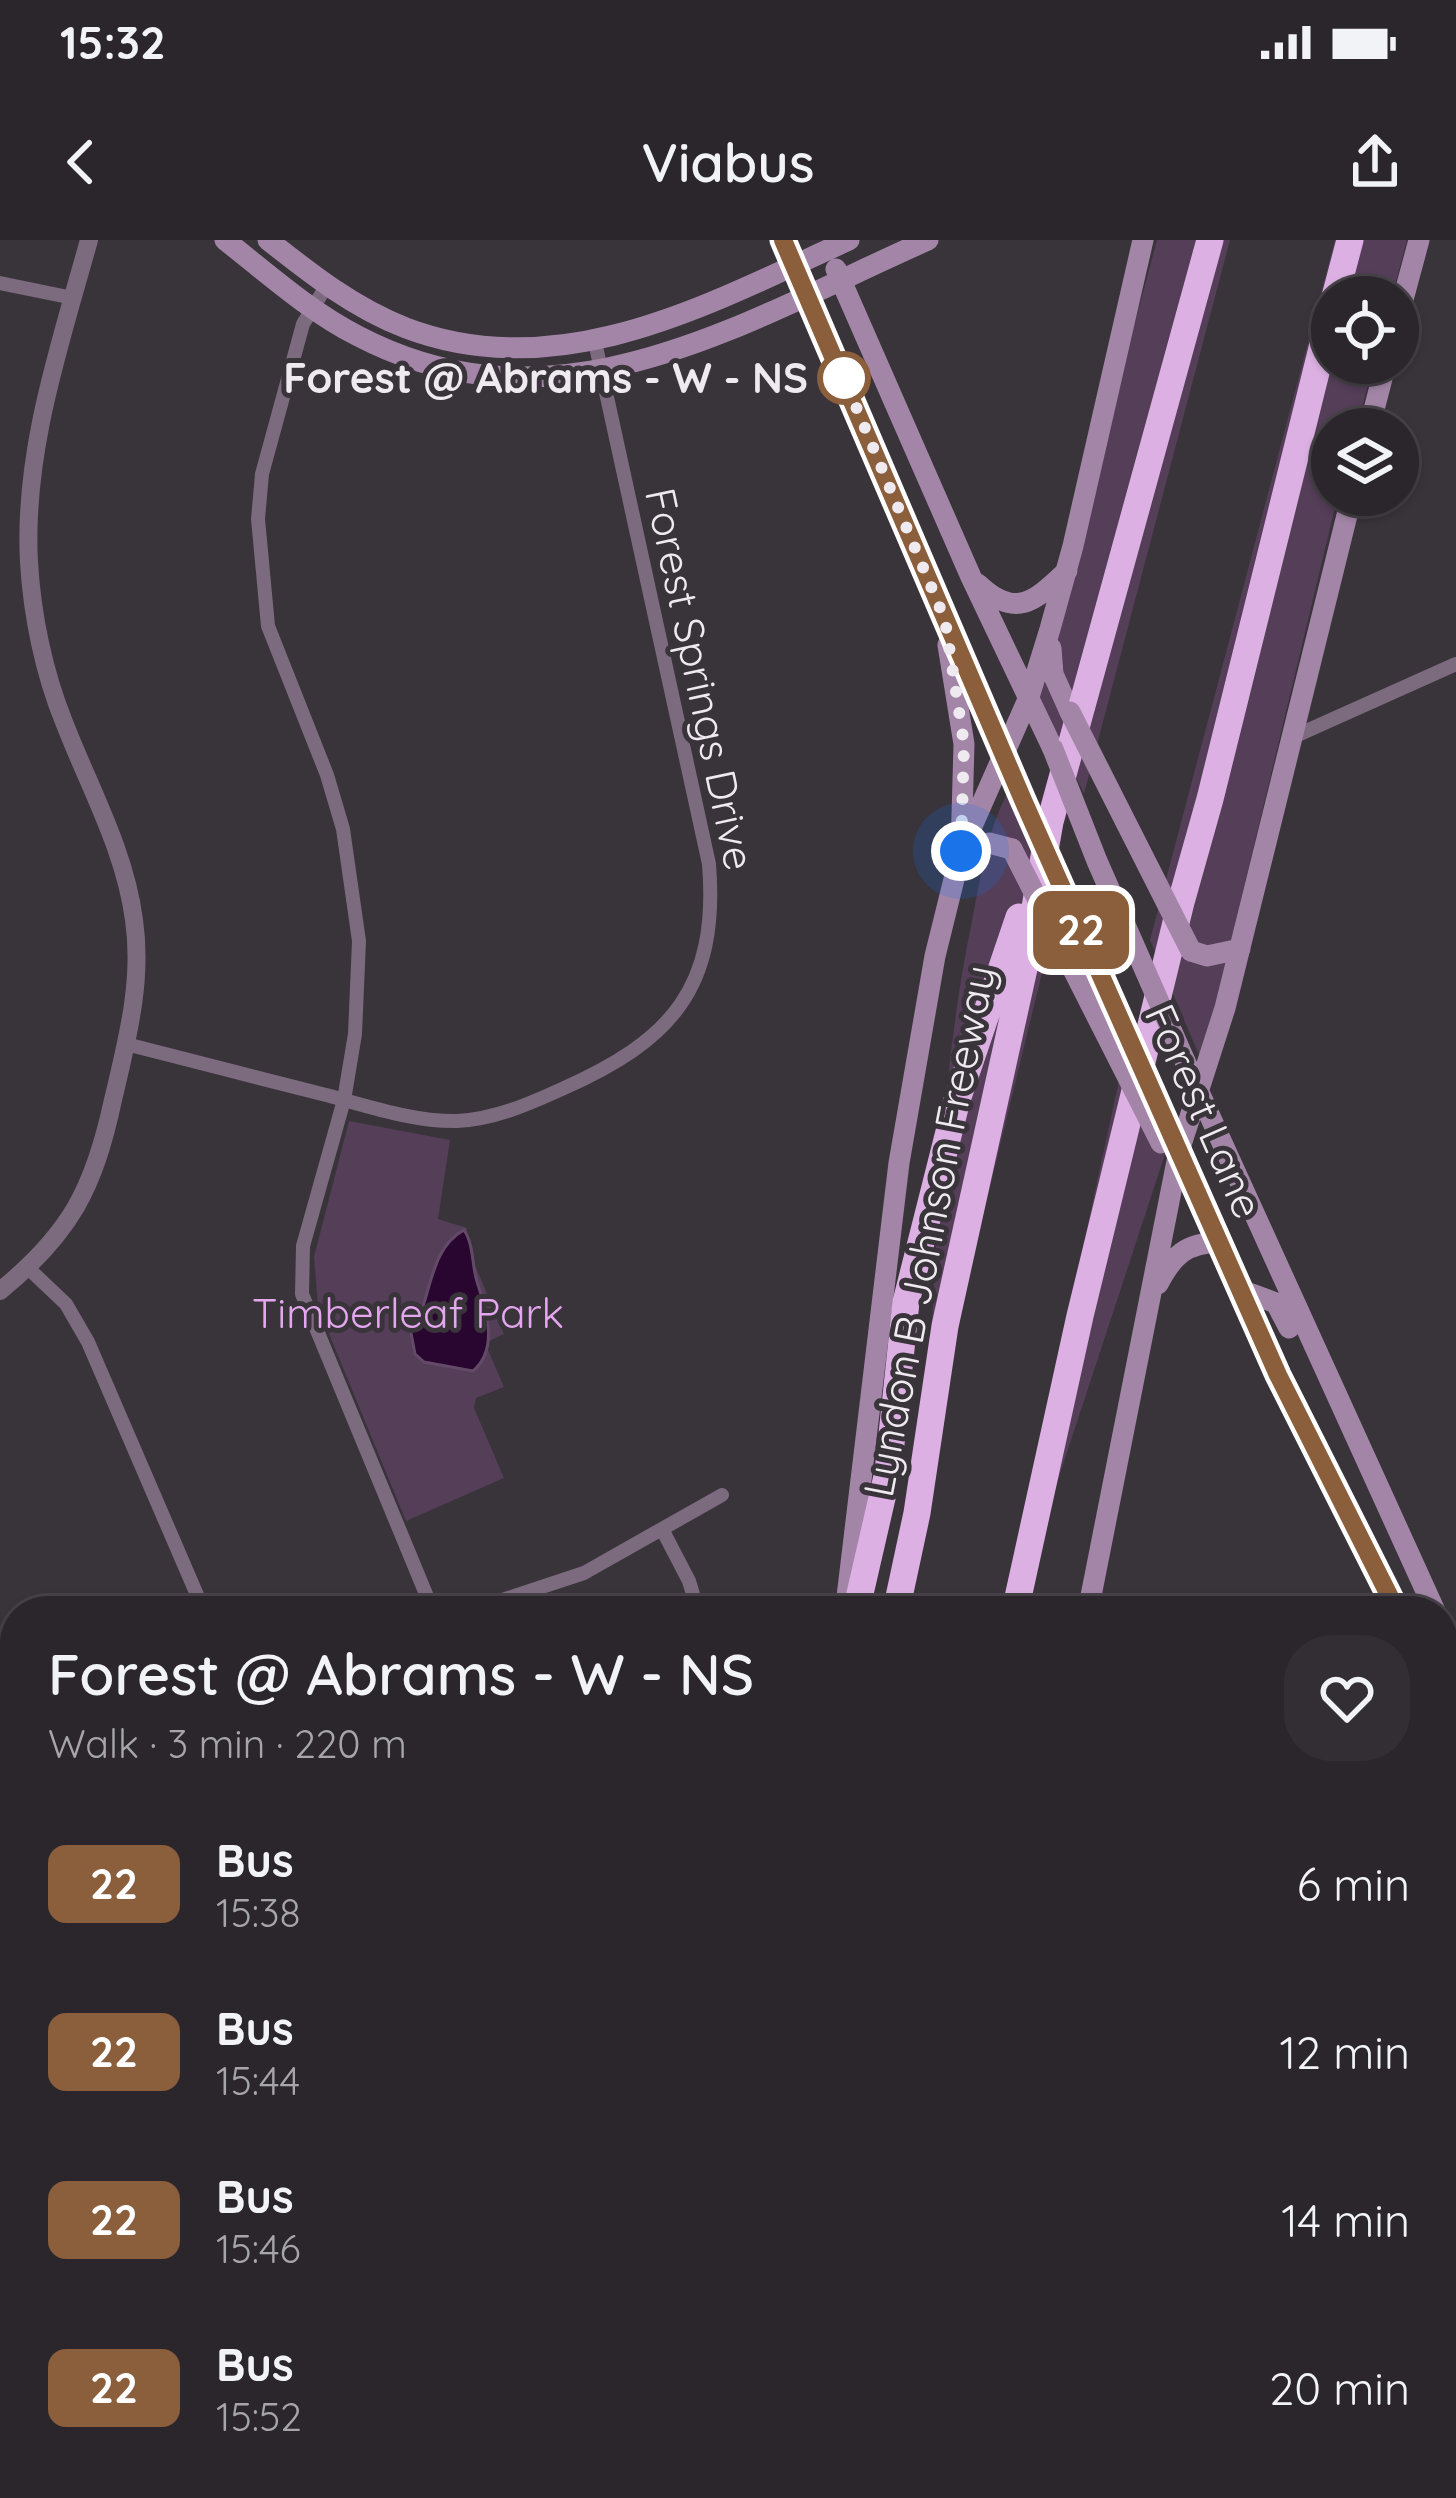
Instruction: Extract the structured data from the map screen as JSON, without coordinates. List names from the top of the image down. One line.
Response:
{"streets":{"highway":["Lyndon B Johnson Freeway"],"main road":["Forest Lane"],"street":["Forest Springs Drive"]},"parks":["Timberleaf Park"],"places":["Forest @ Abrams - W - NS"],"lines":["bus line 22"],"page":{"status":"15:32","header":"Viabus","on_map":"22","heading":["Forest @ Abrams - W - NS","Walk · 3 min · 220 m"],"list":[{"mark":"22","name":"Bus","note":"15:38","value":"6 min"},{"mark":"22","name":"Bus","note":"15:44","value":"12 min"},{"mark":"22","name":"Bus","note":"15:46","value":"14 min"},{"mark":"22","name":"Bus","note":"15:52","value":"20 min"}]}}
